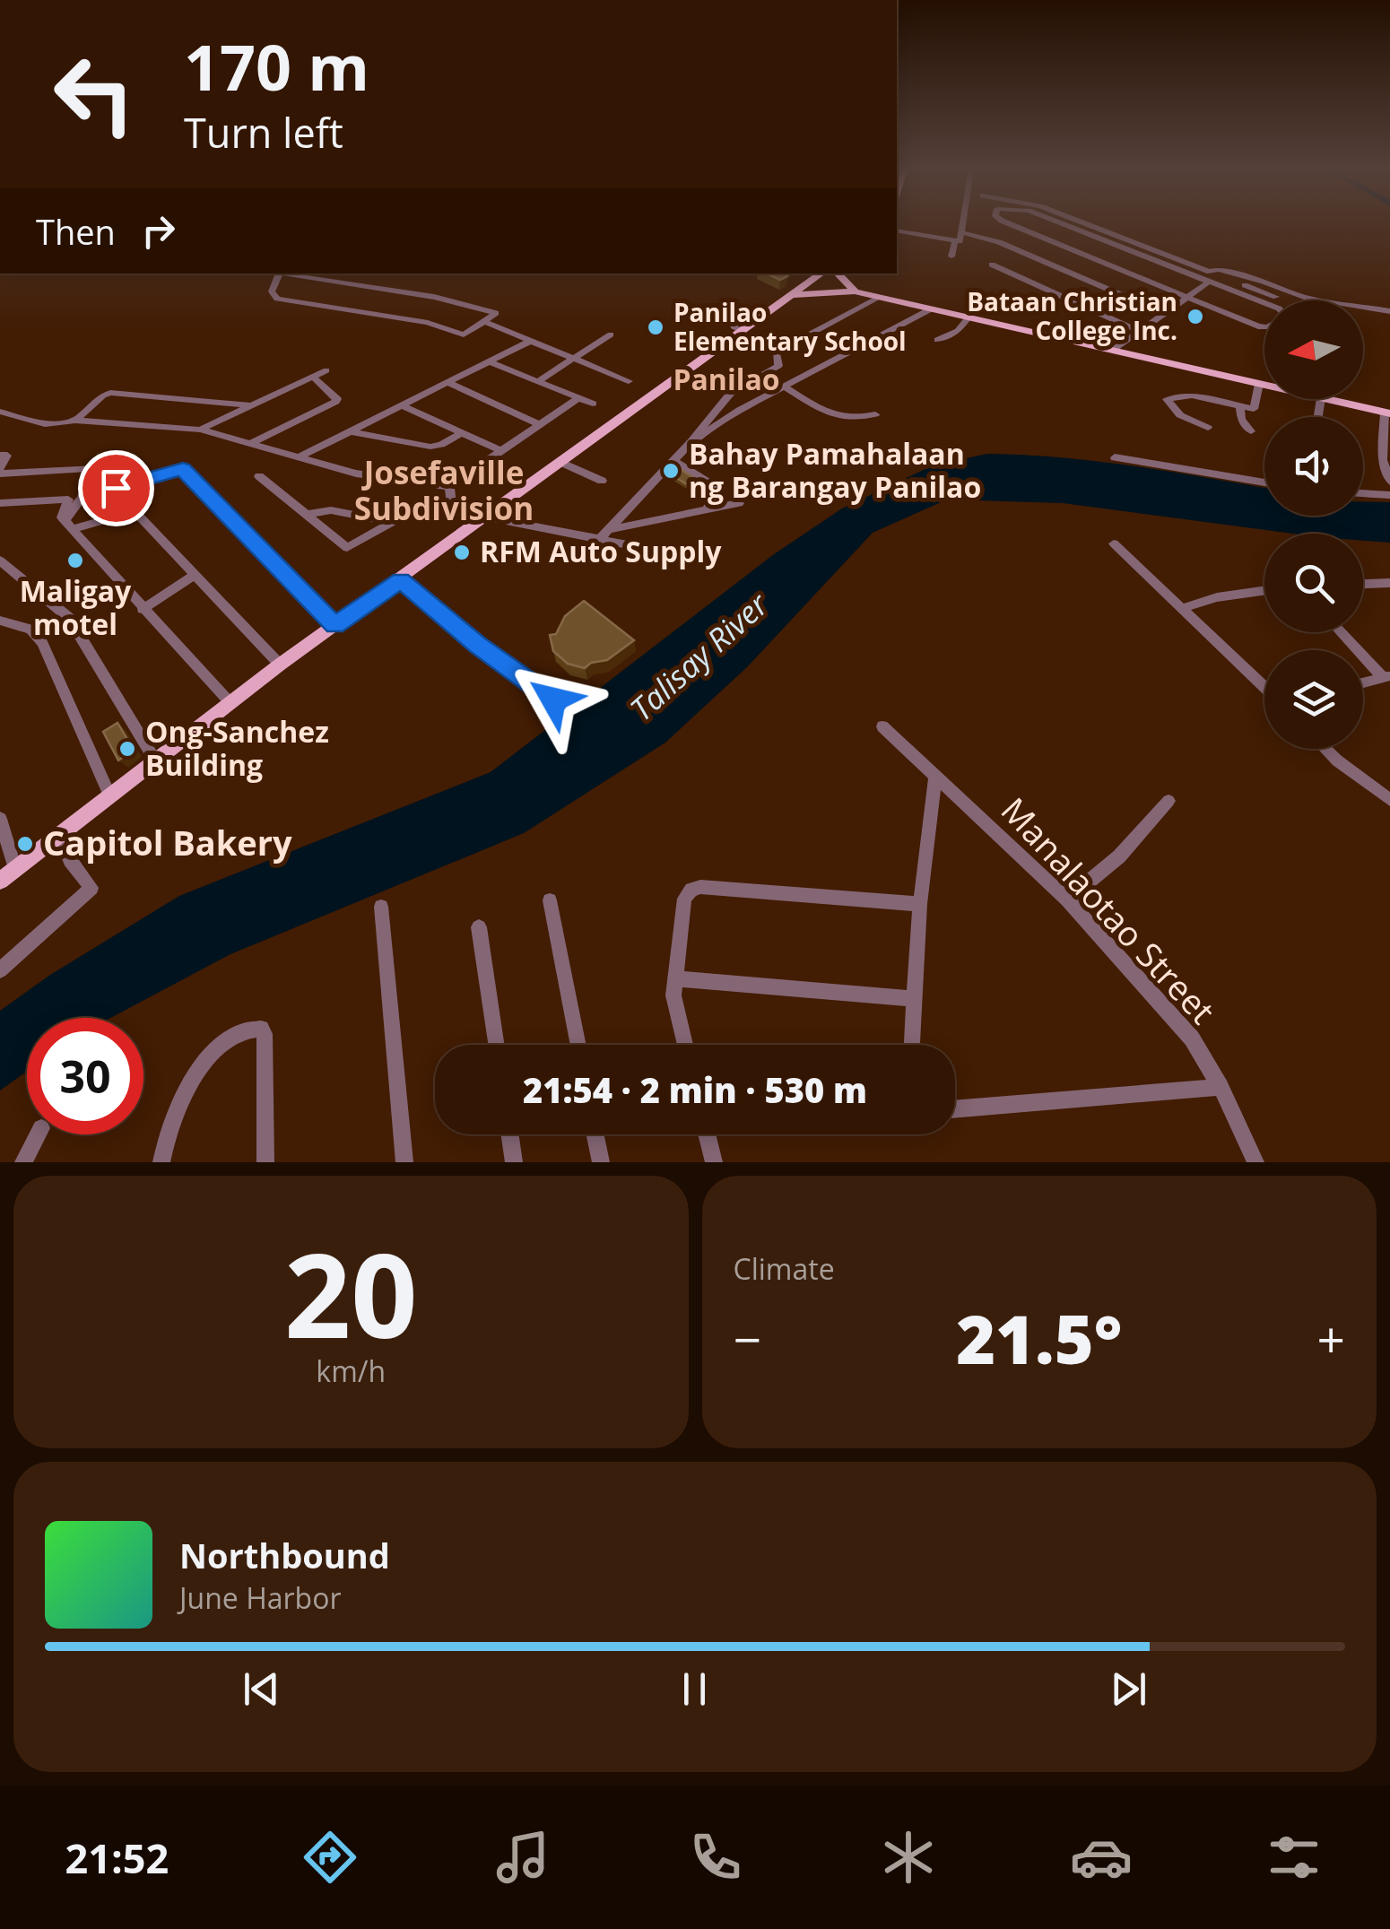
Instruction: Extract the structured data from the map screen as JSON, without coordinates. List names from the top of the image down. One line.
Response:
{"streets":{"street":["Manalaotao Street"]},"districts":["Panilao","Josefaville Subdivision"],"water":["Talisay River"],"places":["Bataan Christian College Inc.","Panilao Elementary School","Bahay Pamahalaan ng Barangay Panilao","RFM Auto Supply","Maligay motel","Ong-Sanchez Building","Capitol Bakery"],"north":"left","page":{"turn":["170 m","Turn left"],"then":"Then","limit":"30","trip":"21:54 · 2 min · 530 m","tile":[["20","km/h"],"Climate"],"heat":["−","21.5°","+"],"song":["Northbound","June Harbor"],"tabs":"21:52"}}
